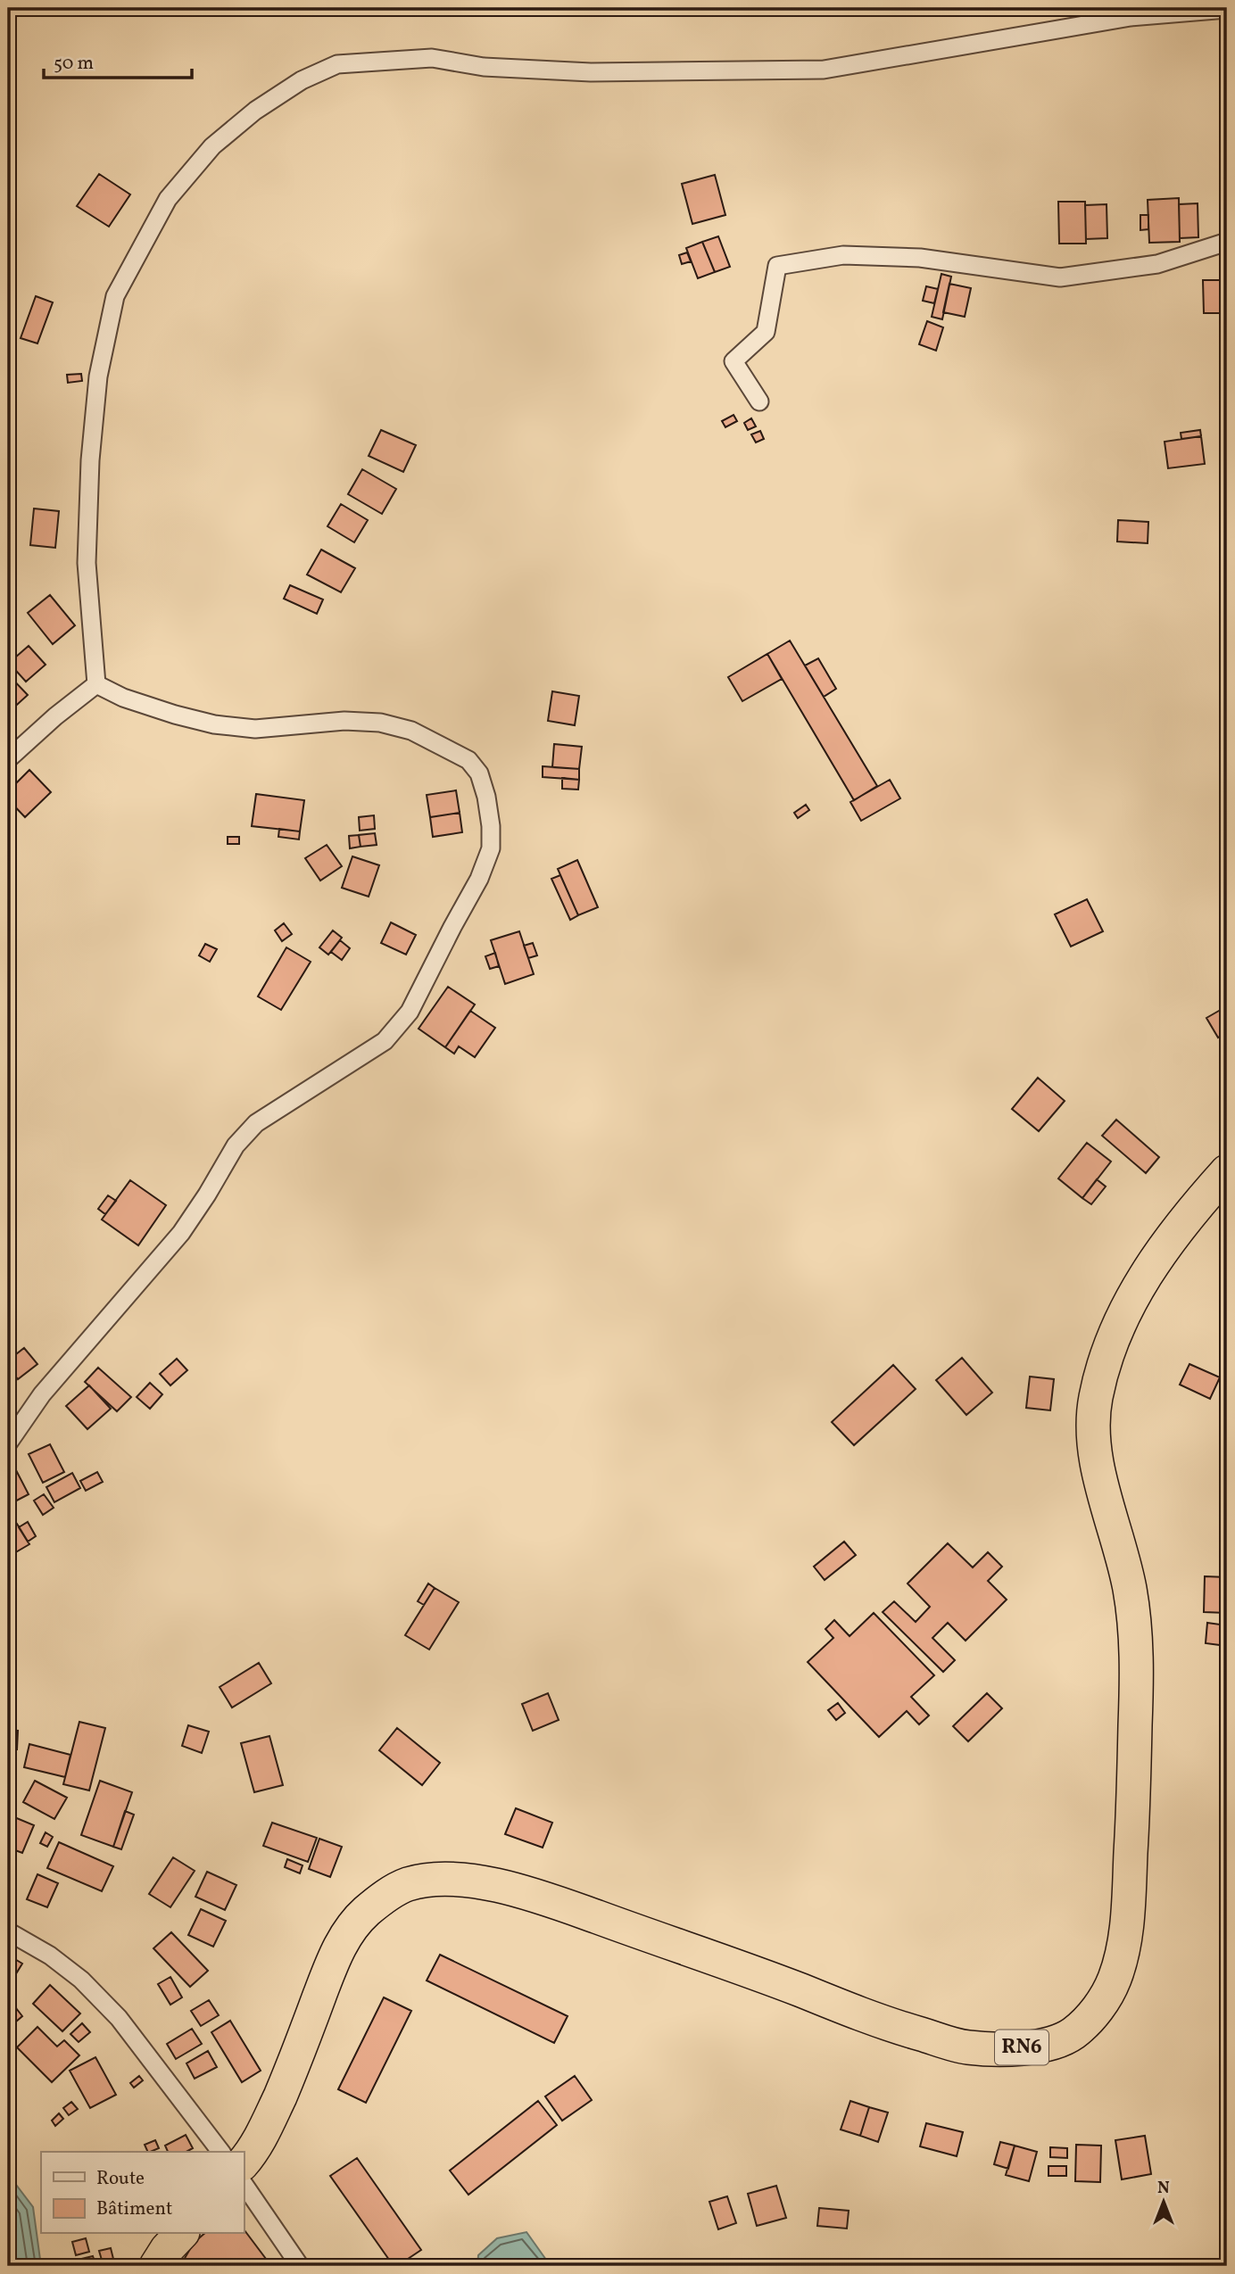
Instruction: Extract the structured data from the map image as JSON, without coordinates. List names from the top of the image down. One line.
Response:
{"streets":{"highway":["RN6"]},"legend":["Route","Bâtiment"],"scale_bar":"50 m","north":"top"}
